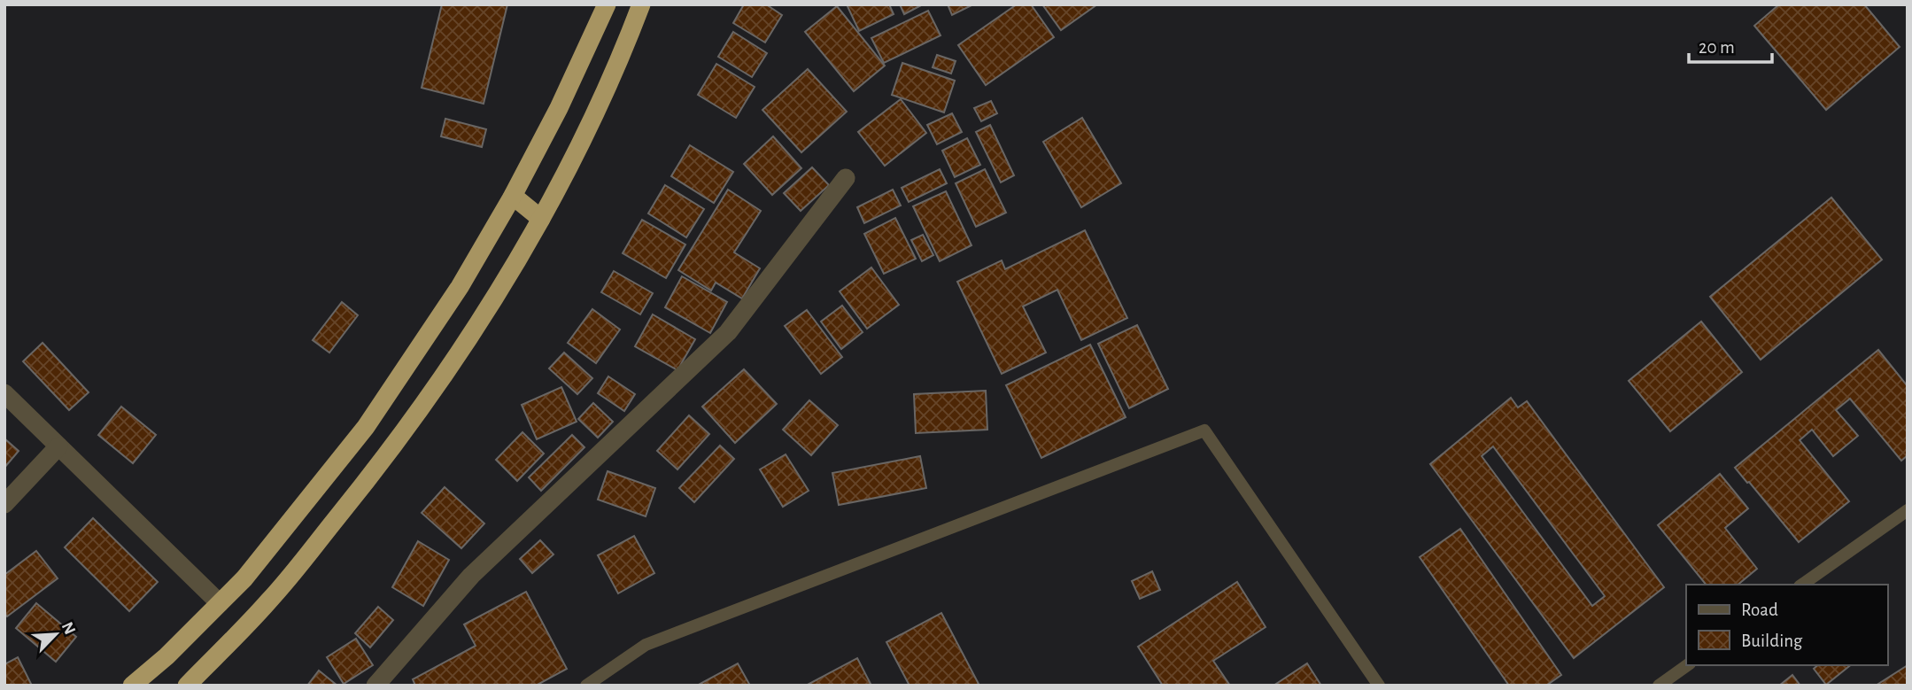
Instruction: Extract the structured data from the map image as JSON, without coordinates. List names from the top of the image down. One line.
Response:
{"legend":["Road","Building"],"scale_bar":"20 m","north":"top right"}
